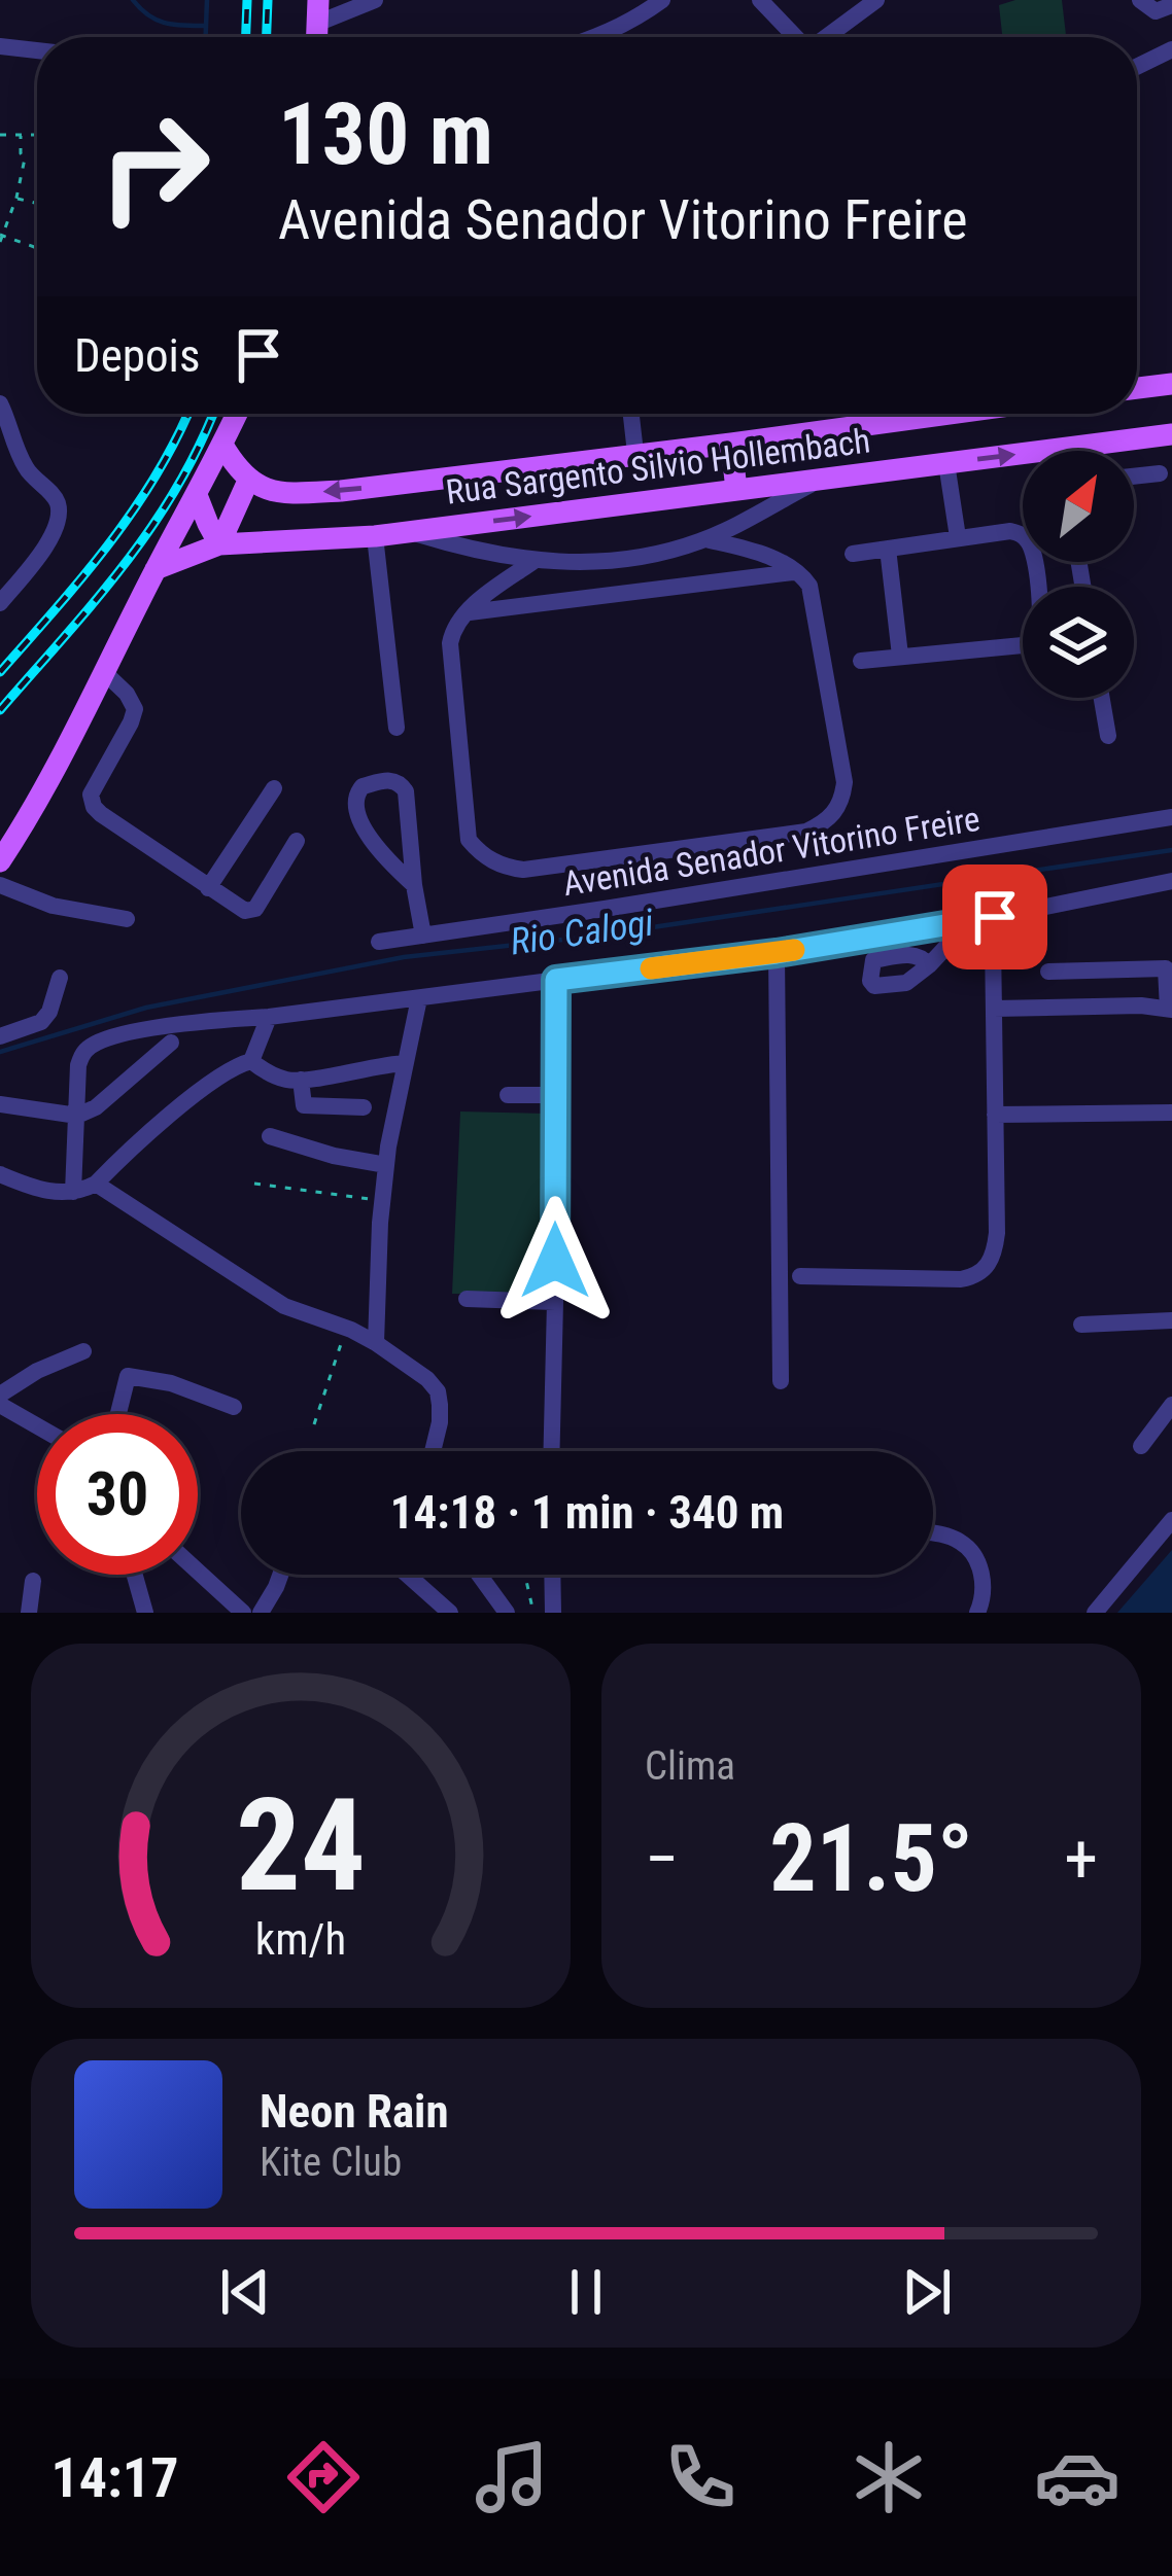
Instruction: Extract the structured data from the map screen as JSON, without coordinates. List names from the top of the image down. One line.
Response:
{"streets":{"main road":["Rua Sargento Silvio Hollembach"],"street":["Avenida Senador Vitorino Freire"]},"water":["Rio Calogi"],"north":"top right","page":{"turn":["130 m","Avenida Senador Vitorino Freire"],"then":"Depois","limit":"30","trip":"14:18 · 1 min · 340 m","tile":"Clima","heat":["−","21.5°","+"],"song":["Neon Rain","Kite Club"],"tabs":"14:17","gauge":["24","km/h"]}}
